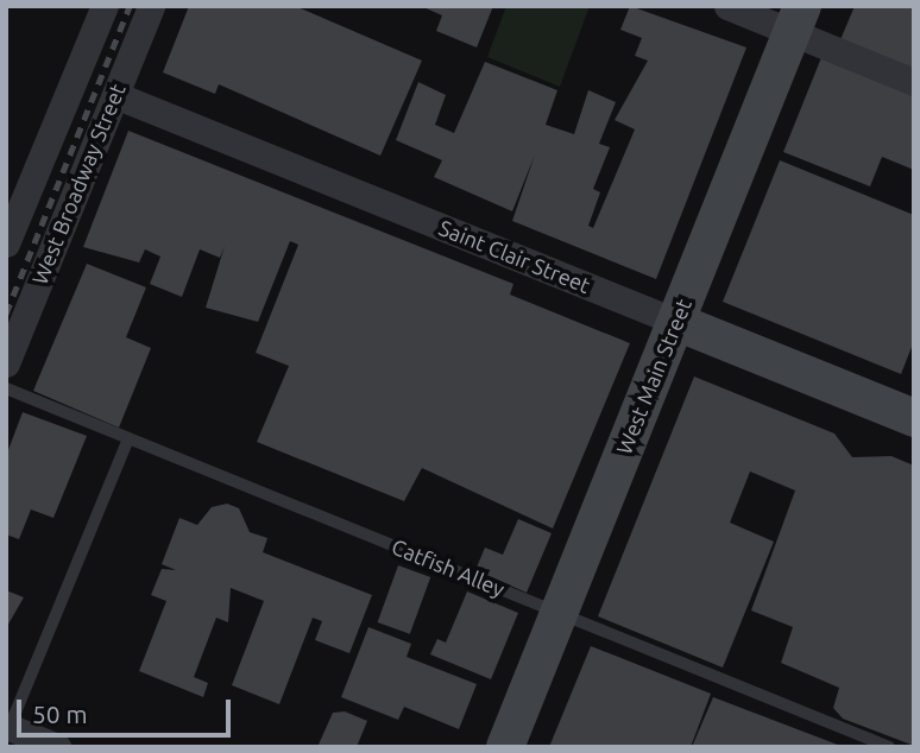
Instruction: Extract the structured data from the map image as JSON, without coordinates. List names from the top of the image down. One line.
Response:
{"streets":{"main road":["Saint Clair Street","West Main Street"],"street":["West Broadway Street"],"lane":["Catfish Alley"]},"crossings":[["West Broadway Street","Saint Clair Street"],["Saint Clair Street","West Main Street"],["West Main Street","Catfish Alley"]],"scale_bar":"50 m"}
